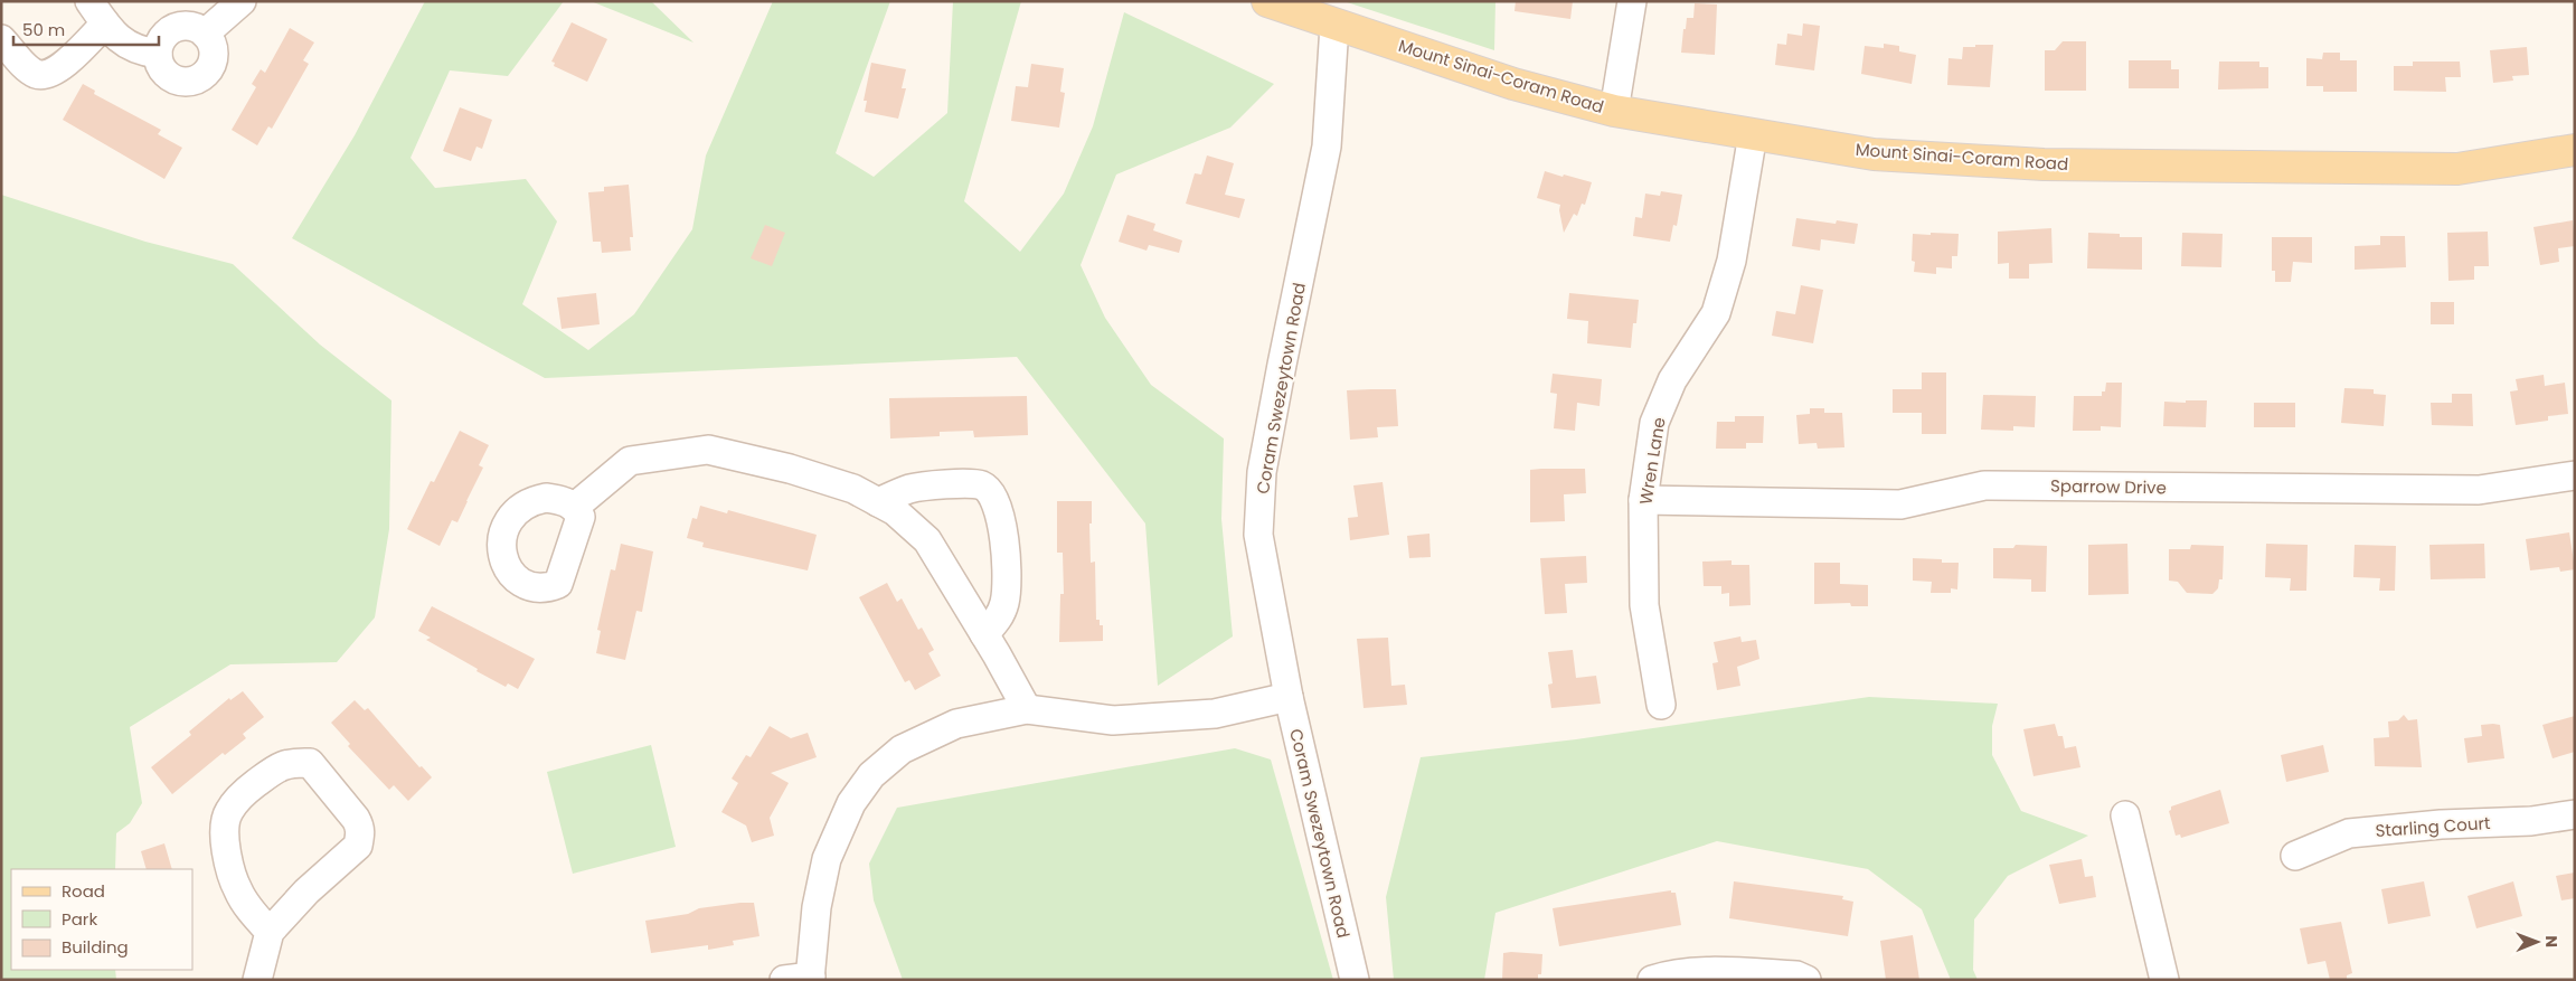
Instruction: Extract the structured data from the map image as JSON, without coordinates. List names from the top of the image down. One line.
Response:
{"streets":{"main road":["Mount Sinai-Coram Road"],"street":["Coram Swezeytown Road","Wren Lane","Sparrow Drive","Starling Court"]},"crossings":[["Mount Sinai-Coram Road","Coram Swezeytown Road"],["Mount Sinai-Coram Road","Wren Lane"],["Wren Lane","Sparrow Drive"]],"legend":["Road","Park","Building"],"scale_bar":"50 m","north":"right"}
